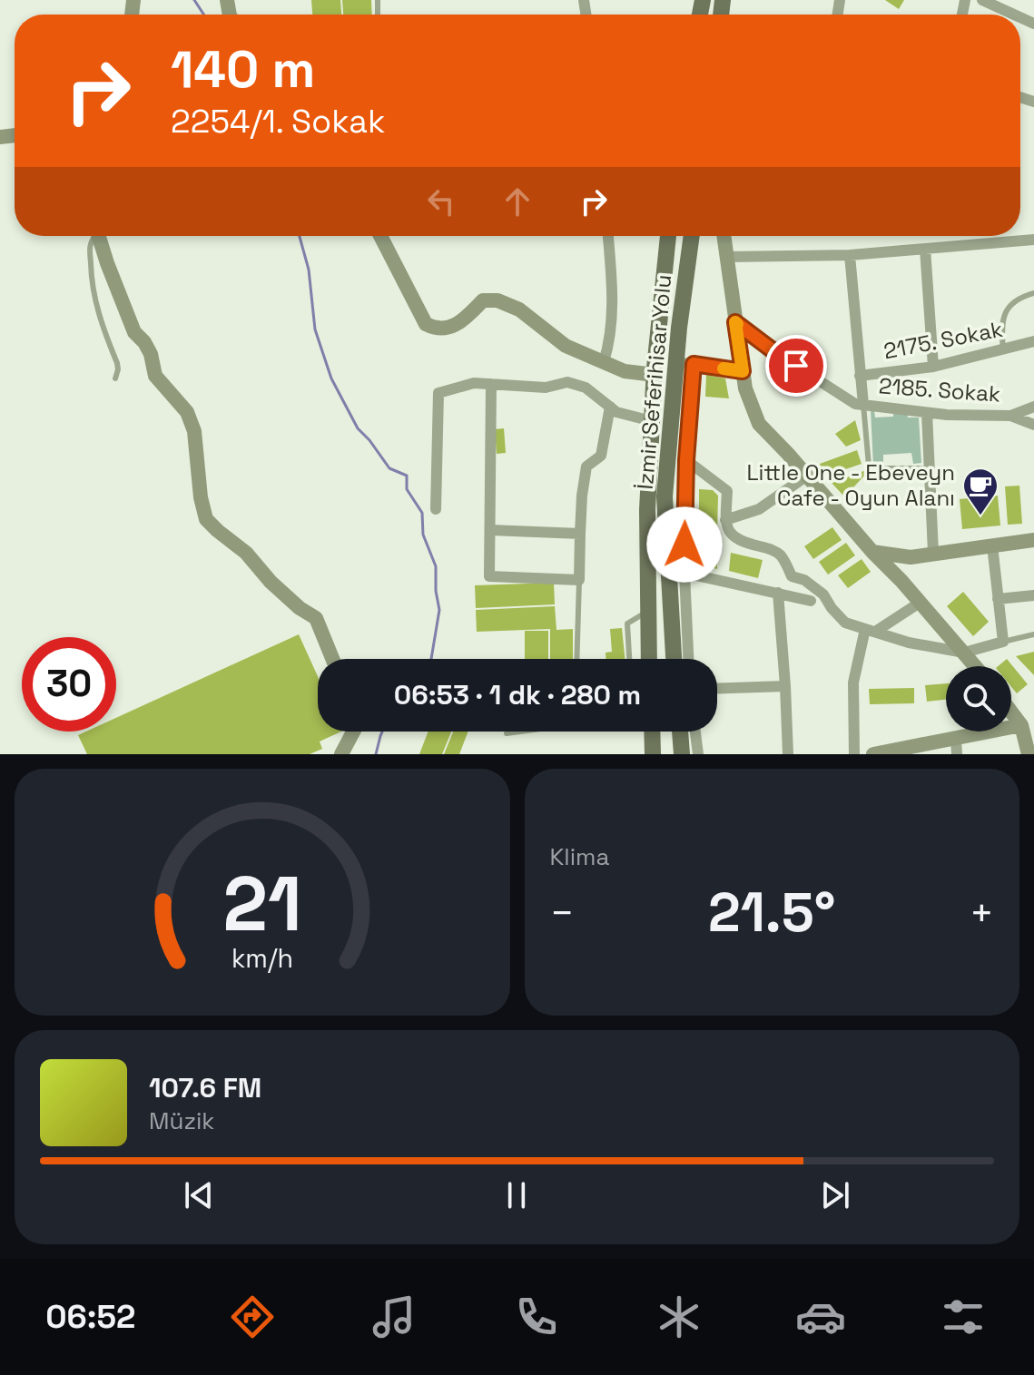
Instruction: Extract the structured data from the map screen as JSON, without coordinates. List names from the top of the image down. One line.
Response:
{"streets":{"main road":["İzmir Seferihisar Yolu"],"street":["2175. Sokak","2185. Sokak"]},"places":{"cafe":["Little One - Ebeveyn Cafe - Oyun Alanı"]},"page":{"turn":["140 m","2254/1. Sokak"],"limit":"30","trip":"06:53 · 1 dk · 280 m","tile":"Klima","heat":["−","21.5°","+"],"song":["107.6 FM","Müzik"],"tabs":"06:52","gauge":["21","km/h"]}}
